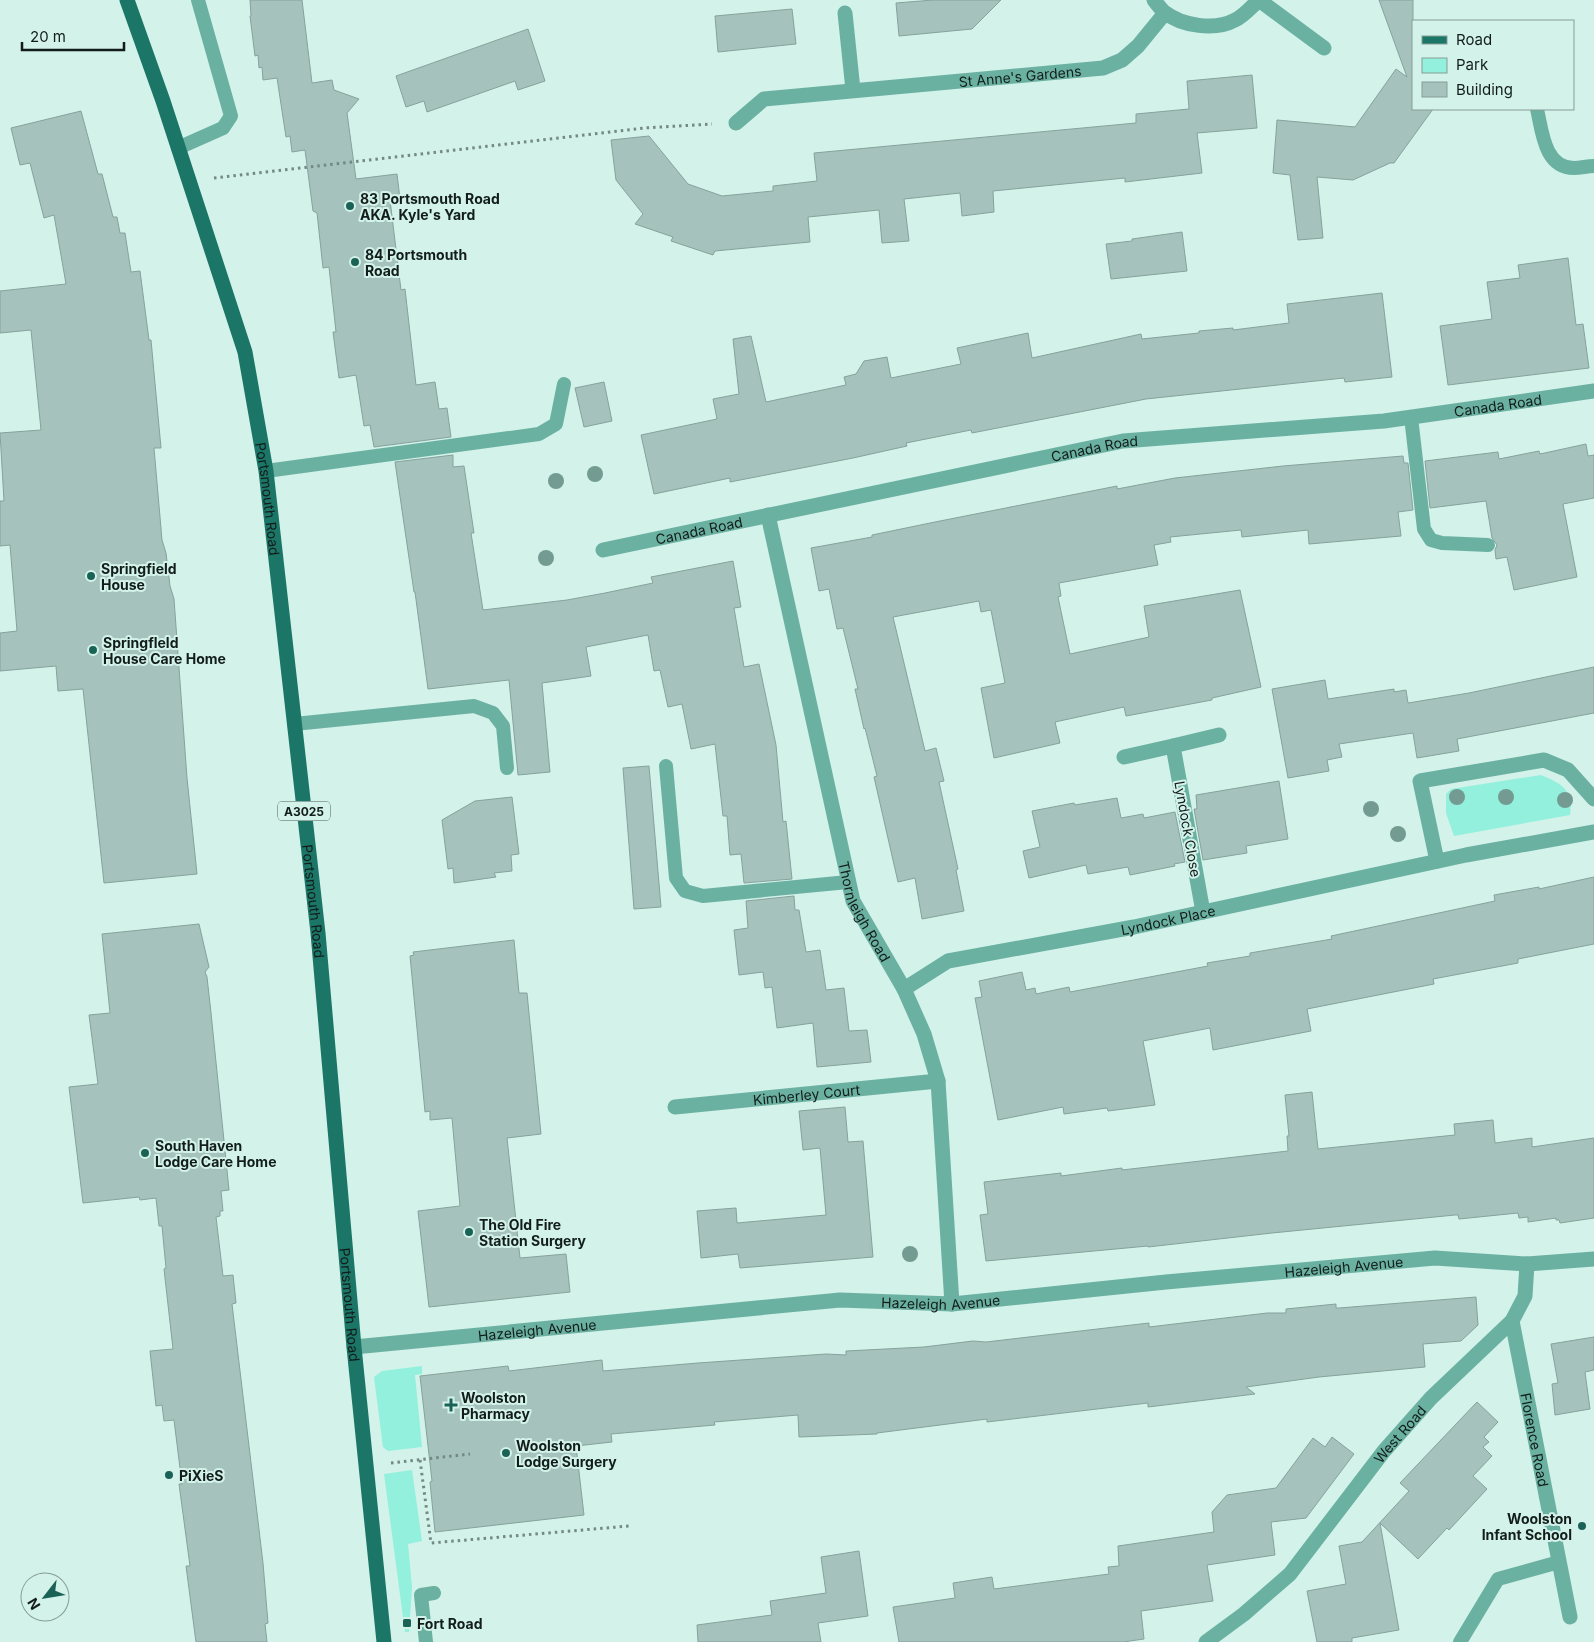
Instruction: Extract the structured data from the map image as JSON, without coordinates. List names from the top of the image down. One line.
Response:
{"streets":{"main road":["Portsmouth Road","A3025"],"street":["St Anne's Gardens","Canada Road","Lyndock Close","Thornleigh Road","Lyndock Place","Kimberley Court","Hazeleigh Avenue","West Road","Florence Road"]},"crossings":[["Canada Road","Thornleigh Road"],["Portsmouth Road","Hazeleigh Avenue"],["Lyndock Close","Lyndock Place"],["Thornleigh Road","Lyndock Place"],["Thornleigh Road","Kimberley Court"],["Thornleigh Road","Hazeleigh Avenue"],["Hazeleigh Avenue","West Road"],["West Road","Florence Road"]],"places":{"other":["83 Portsmouth Road AKA. Kyle's Yard","84 Portsmouth Road","Springfield House","Springfleld House Care Home","South Haven Lodge Care Home","The Old Fire Station Surgery","Woolston Lodge Surgery","PiXieS","Woolston Infant School"],"health":["Woolston Pharmacy"],"transit":["Fort Road"]},"legend":["Road","Park","Building"],"scale_bar":"20 m","north":"bottom left"}
